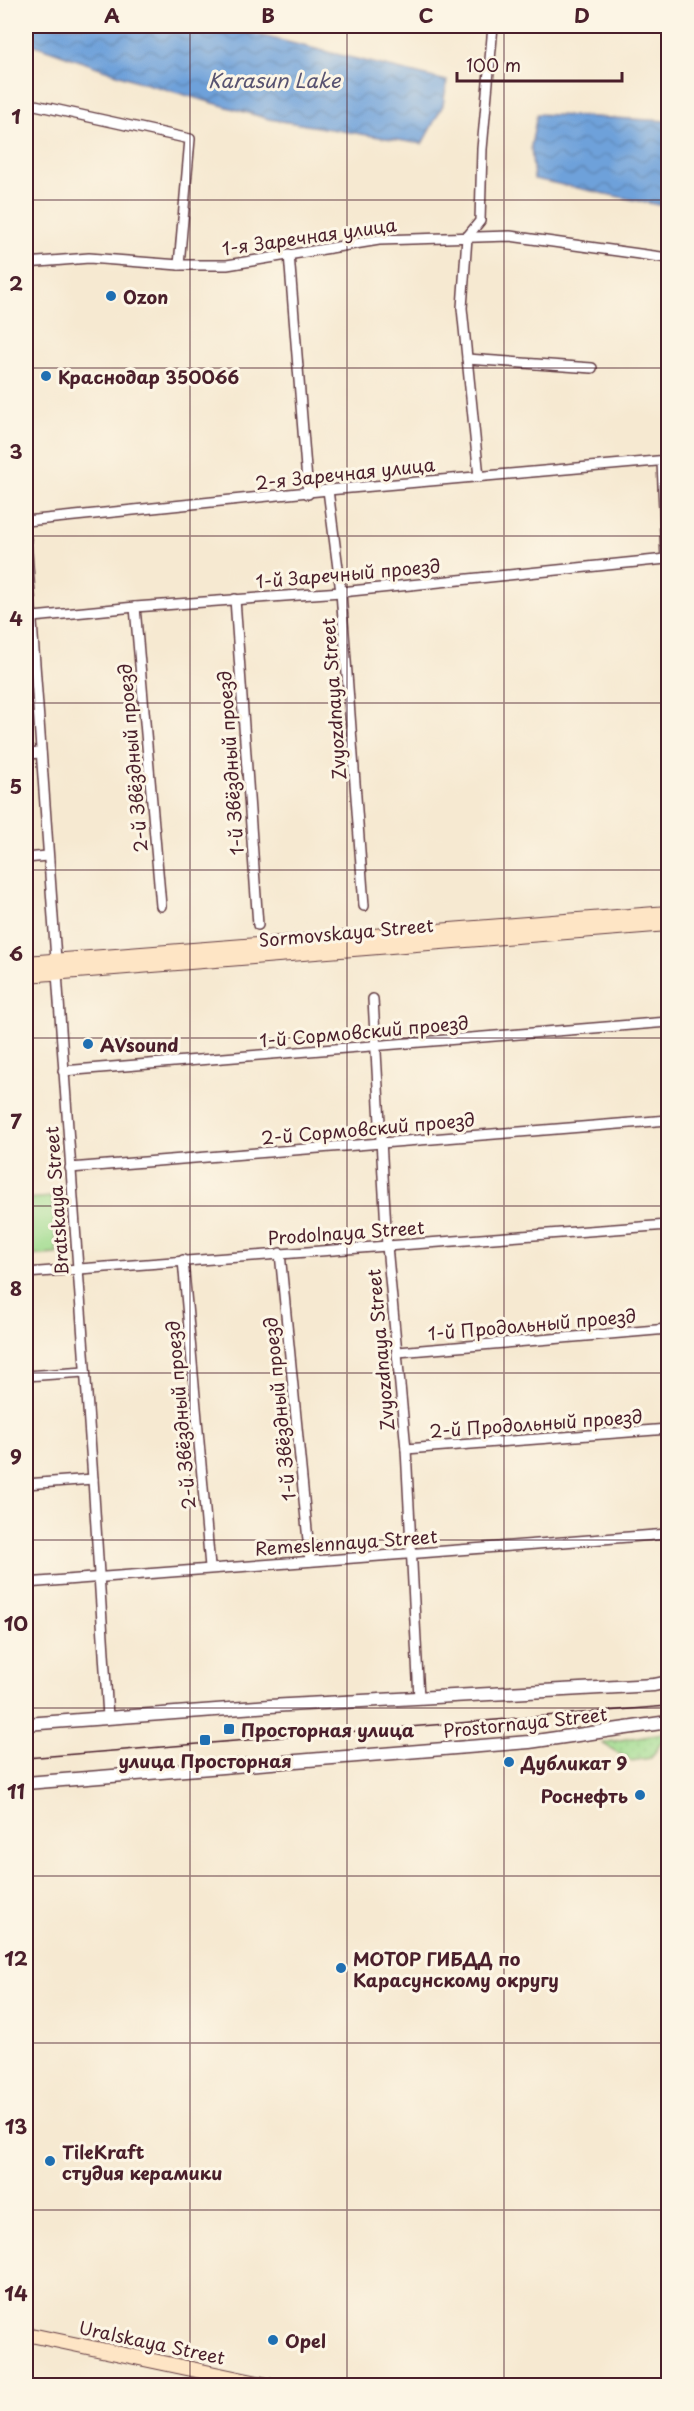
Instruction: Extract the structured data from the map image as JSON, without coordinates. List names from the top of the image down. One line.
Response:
{"streets":{"main road":["Sormovskaya Street","Uralskaya Street"],"street":["1-я Заречная улица","2-я Заречная улица","1-й Заречный проезд","Zvyozdnaya Street","2-й Звёздный проезд","1-й Звёздный проезд","1-й Сормовский проезд","2-й Сормовский проезд","Bratskaya Street","Prodolnaya Street","1-й Продольный проезд","2-й Продольный проезд","Remeslennaya Street","Prostornaya Street"]},"crossings":[["2-я Заречная улица","Zvyozdnaya Street"],["1-й Заречный проезд","Zvyozdnaya Street"],["1-й Заречный проезд","2-й Звёздный проезд"],["1-й Заречный проезд","1-й Звёздный проезд"],["1-й Заречный проезд","Bratskaya Street"],["Zvyozdnaya Street","1-й Сормовский проезд"],["Zvyozdnaya Street","2-й Сормовский проезд"],["Zvyozdnaya Street","Prodolnaya Street"],["Zvyozdnaya Street","1-й Продольный проезд"],["Zvyozdnaya Street","2-й Продольный проезд"],["Zvyozdnaya Street","Remeslennaya Street"],["Zvyozdnaya Street","Prostornaya Street"],["2-й Звёздный проезд","Prodolnaya Street"],["2-й Звёздный проезд","Remeslennaya Street"],["1-й Звёздный проезд","Prodolnaya Street"],["1-й Звёздный проезд","Remeslennaya Street"],["Sormovskaya Street","Bratskaya Street"],["1-й Сормовский проезд","Bratskaya Street"],["2-й Сормовский проезд","Bratskaya Street"],["Bratskaya Street","Prodolnaya Street"],["Bratskaya Street","Remeslennaya Street"],["Bratskaya Street","Prostornaya Street"]],"water":["Karasun Lake"],"places":{"other":["Ozon","Краснодар 350066","AVsound","Дубликат 9","Роснефть","МОТОР ГИБДД по Карасунскому округу","TileKraft студия керамики","Opel"],"transit":["Просторная улица","улица Просторная"]},"scale_bar":"100 m","grid":{"columns":["A","B","C","D"],"rows":["1","2","3","4","5","6","7","8","9","10","11","12","13","14"]}}
